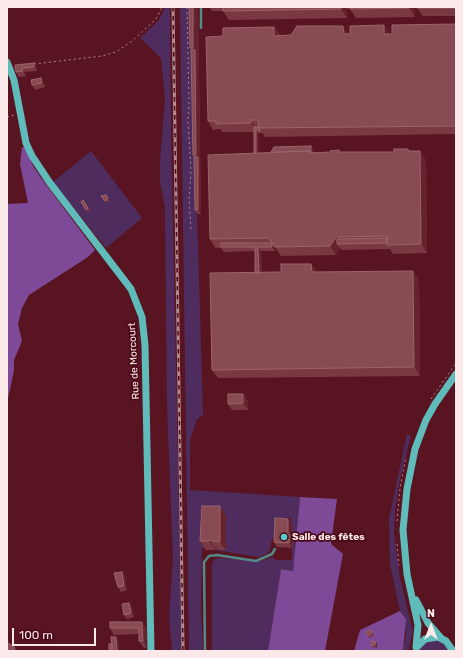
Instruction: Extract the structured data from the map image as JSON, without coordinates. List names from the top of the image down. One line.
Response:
{"streets":{"street":["Rue de Morcourt"]},"places":["Salle des fêtes"],"scale_bar":"100 m","north":"top"}
